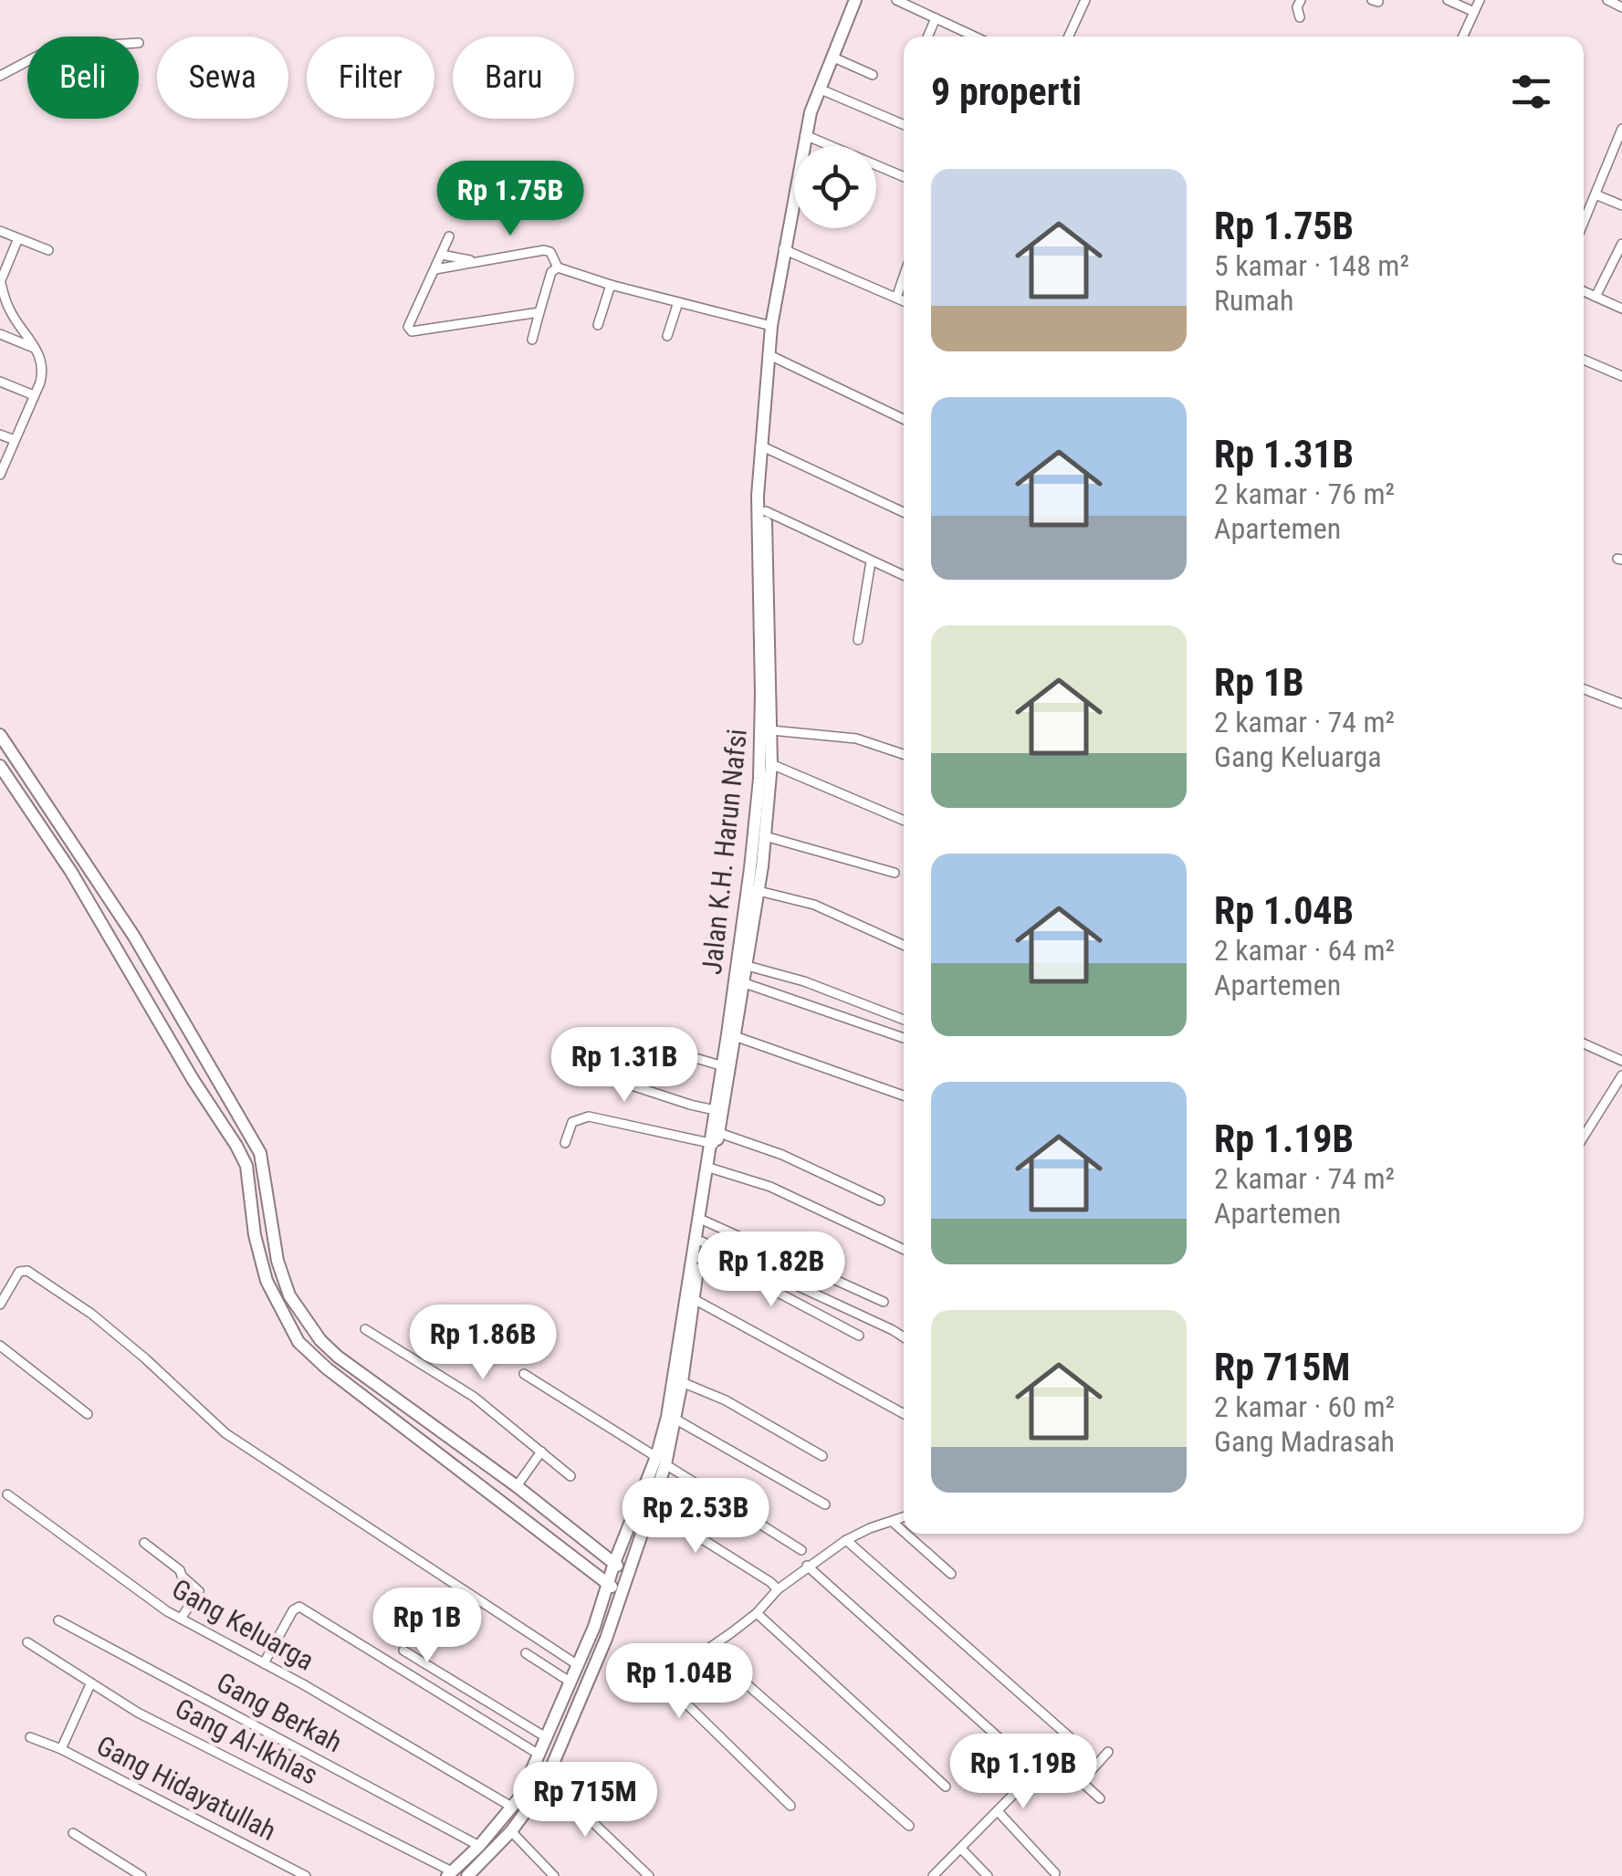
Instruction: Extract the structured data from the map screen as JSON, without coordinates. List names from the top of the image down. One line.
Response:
{"streets":{"main road":["Jalan K.H. Harun Nafsi"],"street":["Gang Keluarga","Gang Berkah","Gang Al-Ikhlas","Gang Hidayatullah"]},"crossings":[["Jalan K.H. Harun Nafsi","Gang Keluarga"],["Jalan K.H. Harun Nafsi","Gang Berkah"],["Jalan K.H. Harun Nafsi","Gang Al-Ikhlas"],["Gang Al-Ikhlas","Gang Hidayatullah"]],"page":{"chip":["Beli","Sewa","Filter","Baru"],"heading":"9 properti","list":[{"name":"Rp 1.75B","note":"5 kamar · 148 m² · Rumah"},{"name":"Rp 1.31B","note":"2 kamar · 76 m² · Apartemen"},{"name":"Rp 1B","note":"2 kamar · 74 m² · Gang Keluarga"},{"name":"Rp 1.04B","note":"2 kamar · 64 m² · Apartemen"},{"name":"Rp 1.19B","note":"2 kamar · 74 m² · Apartemen"},{"name":"Rp 715M","note":"2 kamar · 60 m² · Gang Madrasah"}],"price":["Rp 1.75B","Rp 1.31B","Rp 1.82B","Rp 1.86B","Rp 2.53B","Rp 1B","Rp 1.04B","Rp 1.19B","Rp 715M"]}}
